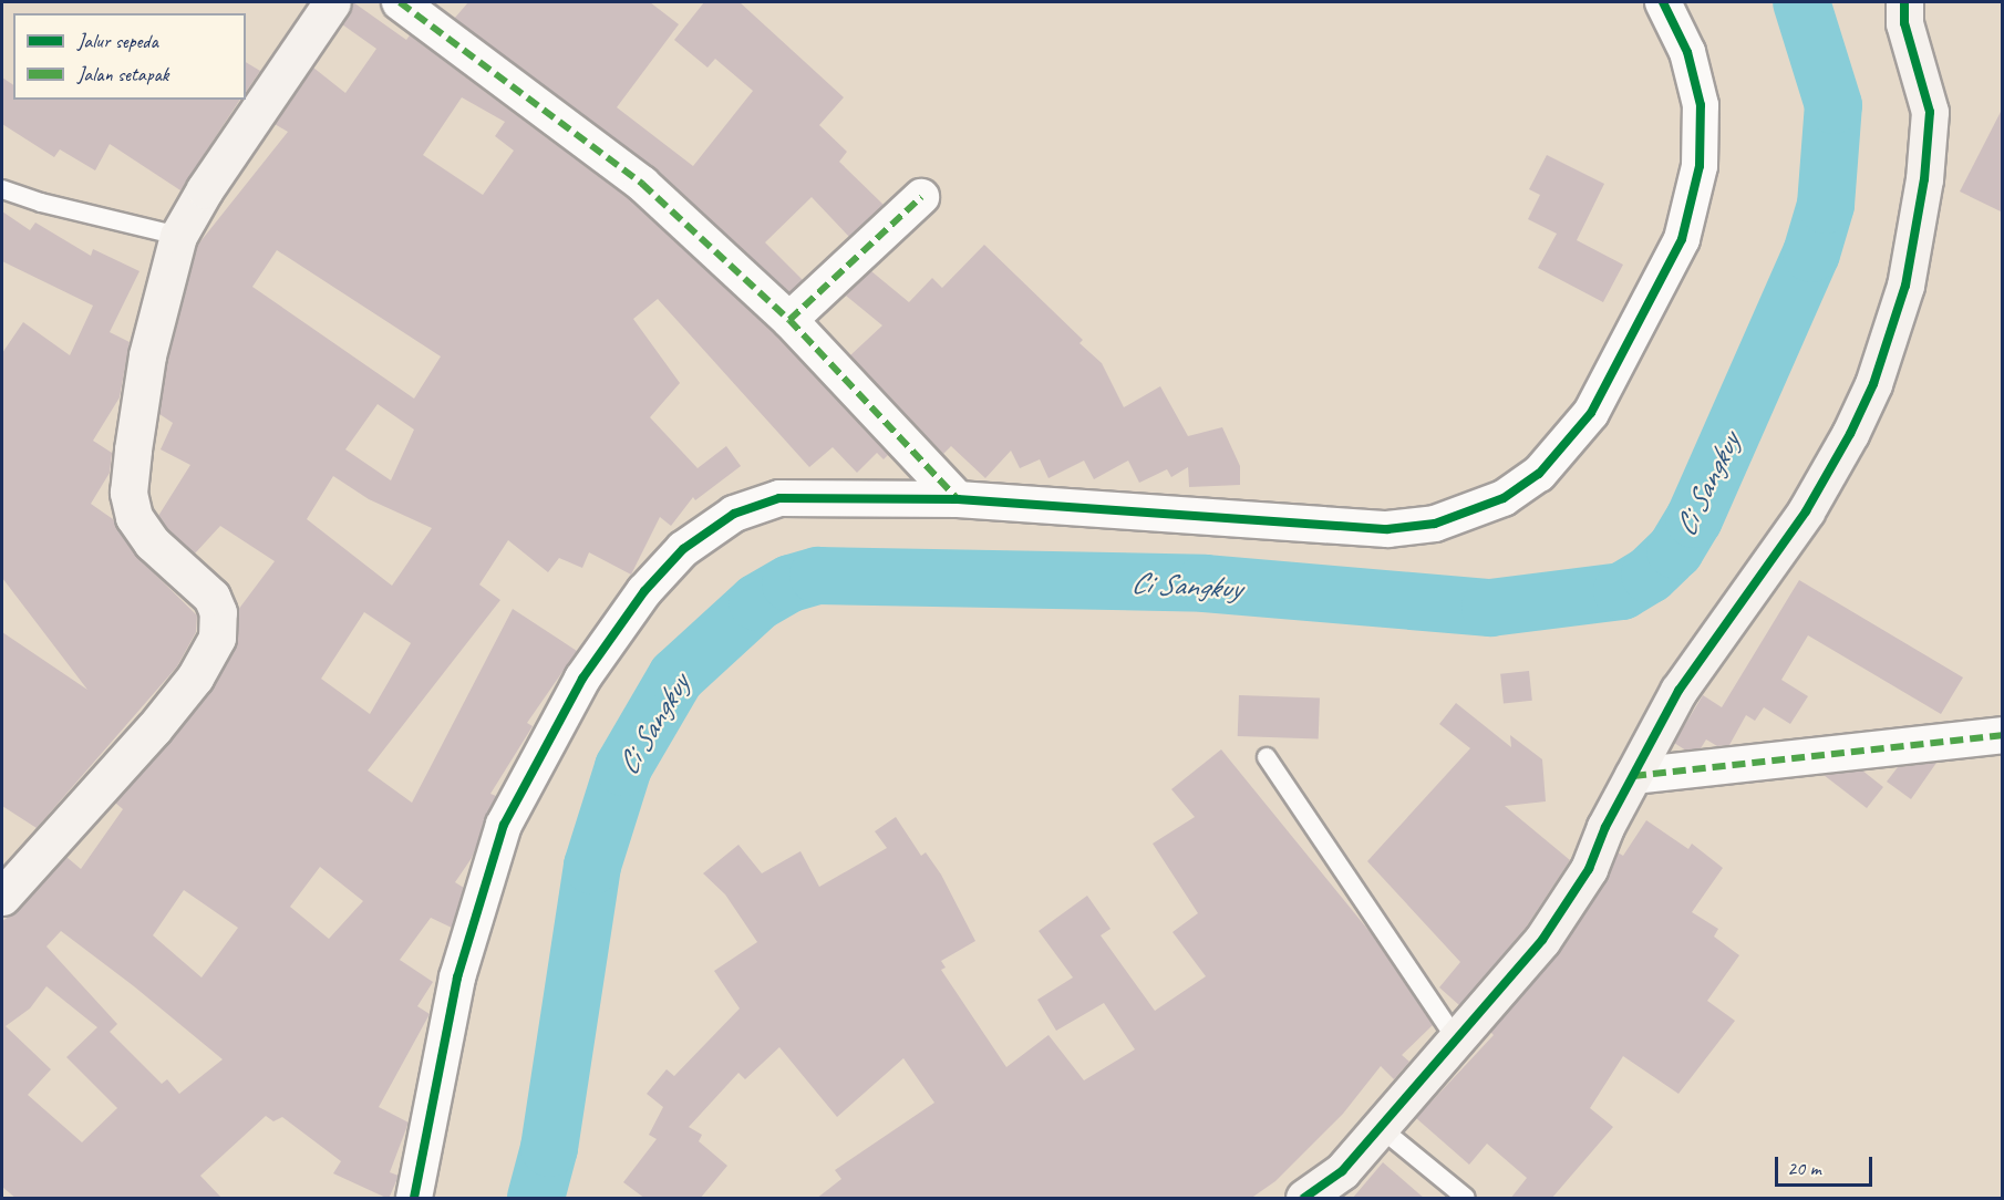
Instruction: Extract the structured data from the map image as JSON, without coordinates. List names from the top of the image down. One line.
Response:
{"water":["Ci Sangkuy"],"legend":["Jalur sepeda","Jalan setapak"],"scale_bar":"20 m"}
